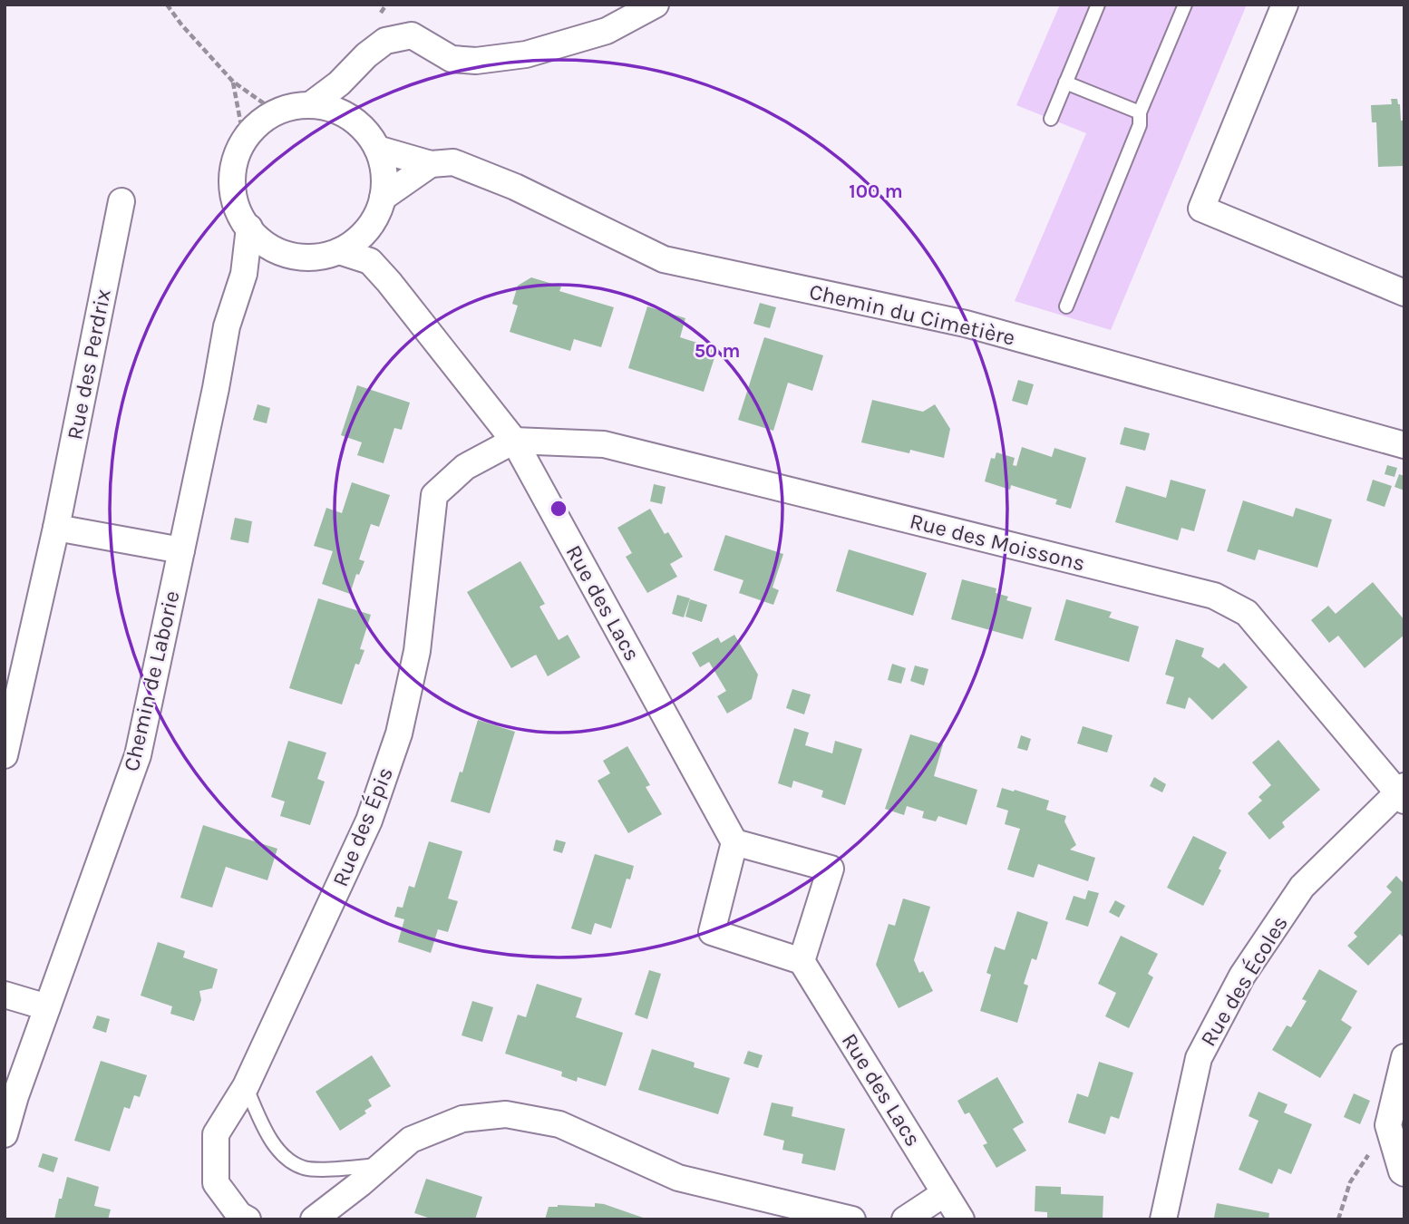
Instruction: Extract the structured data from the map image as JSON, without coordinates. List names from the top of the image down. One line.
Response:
{"streets":{"street":["Chemin du Cimetière","Rue des Perdrix","Rue des Moissons","Rue des Lacs","Chemin de Laborie","Rue des Épis","Rue des Écoles"]},"crossings":[["Chemin du Cimetière","Rue des Lacs"],["Chemin du Cimetière","Chemin de Laborie"],["Rue des Moissons","Rue des Lacs"],["Rue des Moissons","Rue des Épis"],["Rue des Moissons","Rue des Écoles"],["Rue des Lacs","Chemin de Laborie"],["Rue des Lacs","Rue des Épis"]],"rings":["100 m","50 m"]}
